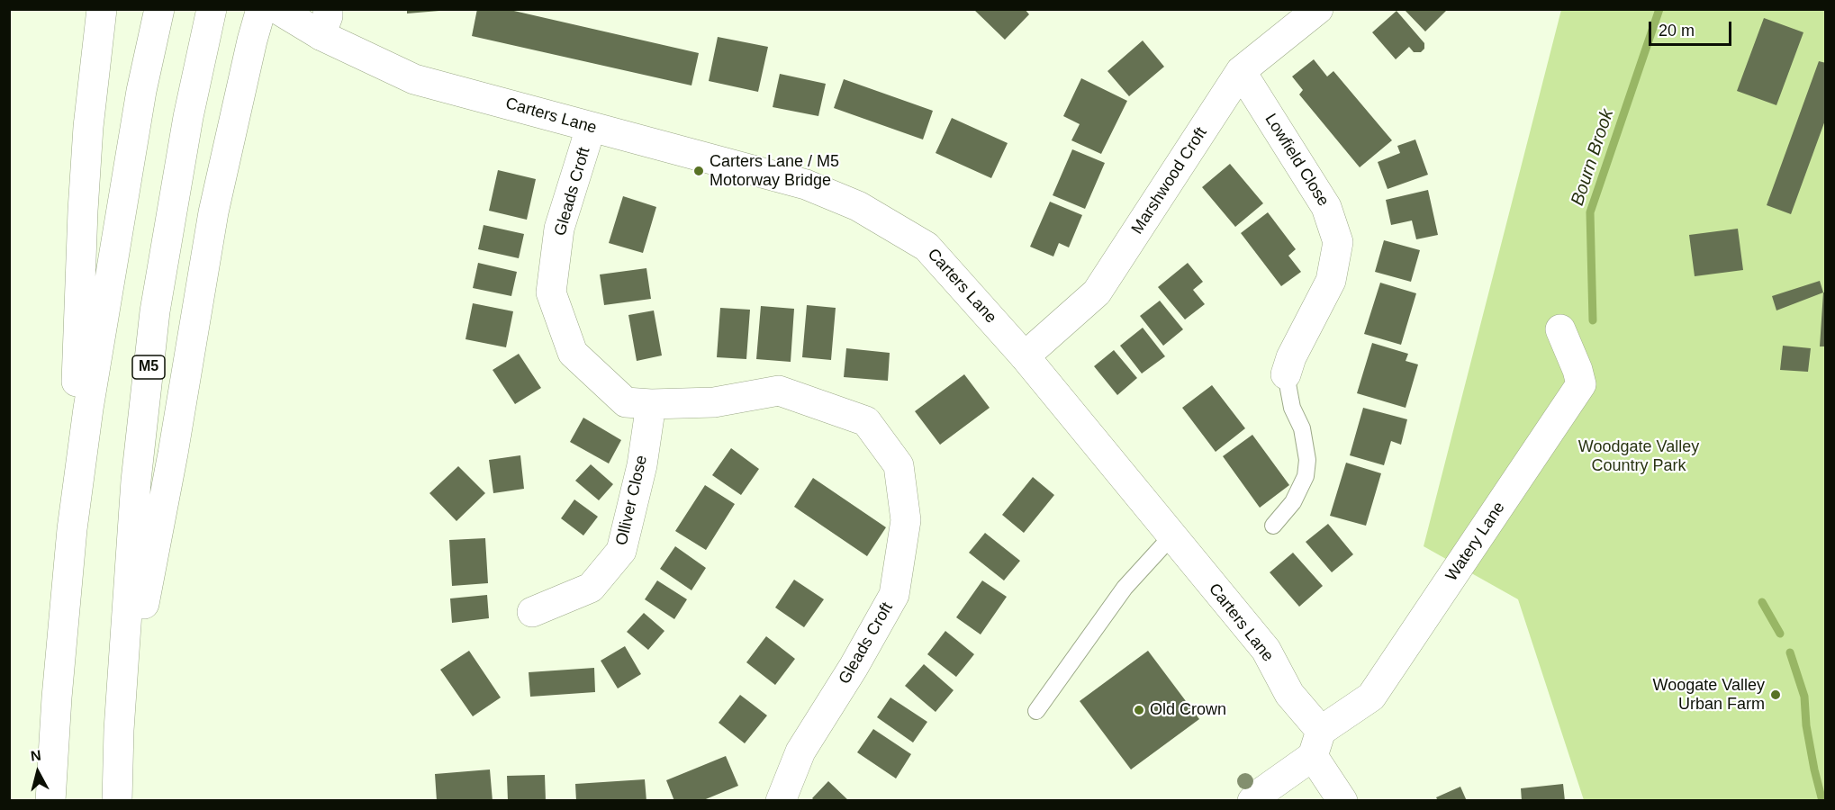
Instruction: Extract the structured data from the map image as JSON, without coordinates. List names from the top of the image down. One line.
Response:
{"streets":{"main road":["Carters Lane","Lowfield Close","Marshwood Croft","Gleads Croft","M5","Olliver Close","Watery Lane"]},"crossings":[["Carters Lane","Marshwood Croft"],["Carters Lane","Gleads Croft"],["Carters Lane","Watery Lane"],["Lowfield Close","Marshwood Croft"],["Gleads Croft","Olliver Close"]],"water":["Bourn Brook"],"parks":["Woodgate Valley Country Park"],"places":["Carters Lane / M5 Motorway Bridge","Woogate Valley Urban Farm","Old Crown"],"scale_bar":"20 m","north":"top"}
